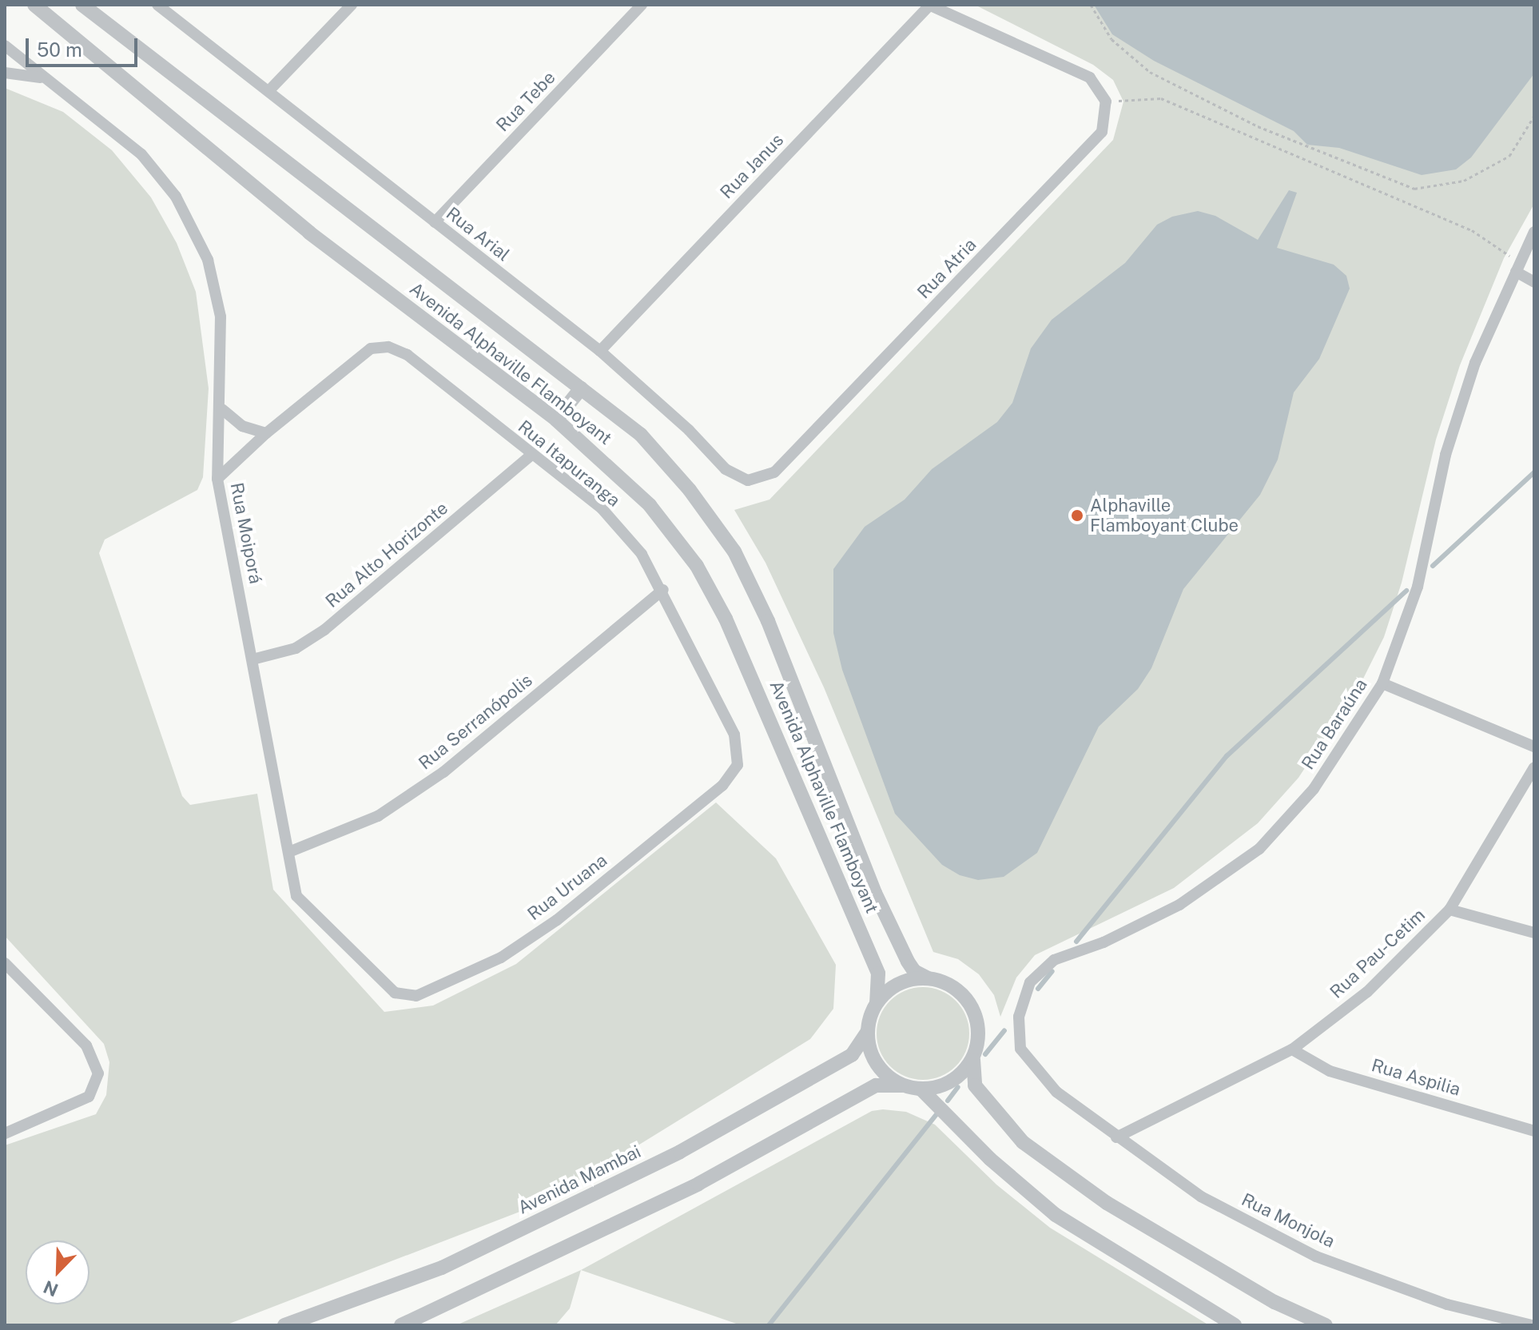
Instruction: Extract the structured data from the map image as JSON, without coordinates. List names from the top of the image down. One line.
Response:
{"streets":{"street":["Rua Tebe","Rua Janus","Rua Arial","Rua Atria","Avenida Alphaville Flamboyant","Rua Itapuranga","Rua Moiporá","Rua Alto Horizonte","Rua Serranópolis","Rua Baraúna","Rua Uruana","Rua Pau-Cetim","Rua Aspilia","Avenida Mambai","Rua Monjola"]},"crossings":[["Rua Tebe","Rua Arial"],["Rua Janus","Rua Arial"],["Rua Arial","Rua Atria"],["Avenida Alphaville Flamboyant","Avenida Mambai"],["Rua Itapuranga","Rua Alto Horizonte"],["Rua Itapuranga","Rua Serranópolis"],["Rua Itapuranga","Rua Uruana"],["Rua Moiporá","Rua Alto Horizonte"],["Rua Moiporá","Rua Serranópolis"],["Rua Moiporá","Rua Uruana"],["Rua Baraúna","Rua Monjola"],["Rua Pau-Cetim","Rua Aspilia"],["Rua Pau-Cetim","Rua Monjola"]],"places":["Alphaville Flamboyant Clube"],"scale_bar":"50 m","north":"bottom left"}
